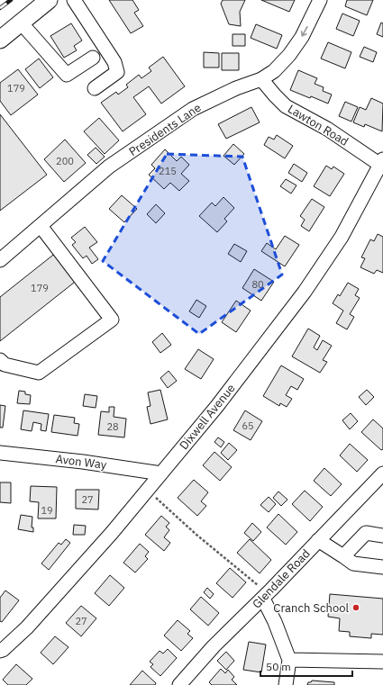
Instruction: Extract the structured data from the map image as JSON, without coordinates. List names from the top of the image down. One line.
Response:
{"streets":{"street":["Lawton Road","Presidents Lane","Dixwell Avenue","Avon Way","Glendale Road"]},"crossings":[["Lawton Road","Presidents Lane"],["Lawton Road","Dixwell Avenue"],["Dixwell Avenue","Avon Way"]],"places":["Cranch School"],"house_numbers":["179","200","215","80","179","65","28","27","19","27"],"scale_bar":"50 m"}
